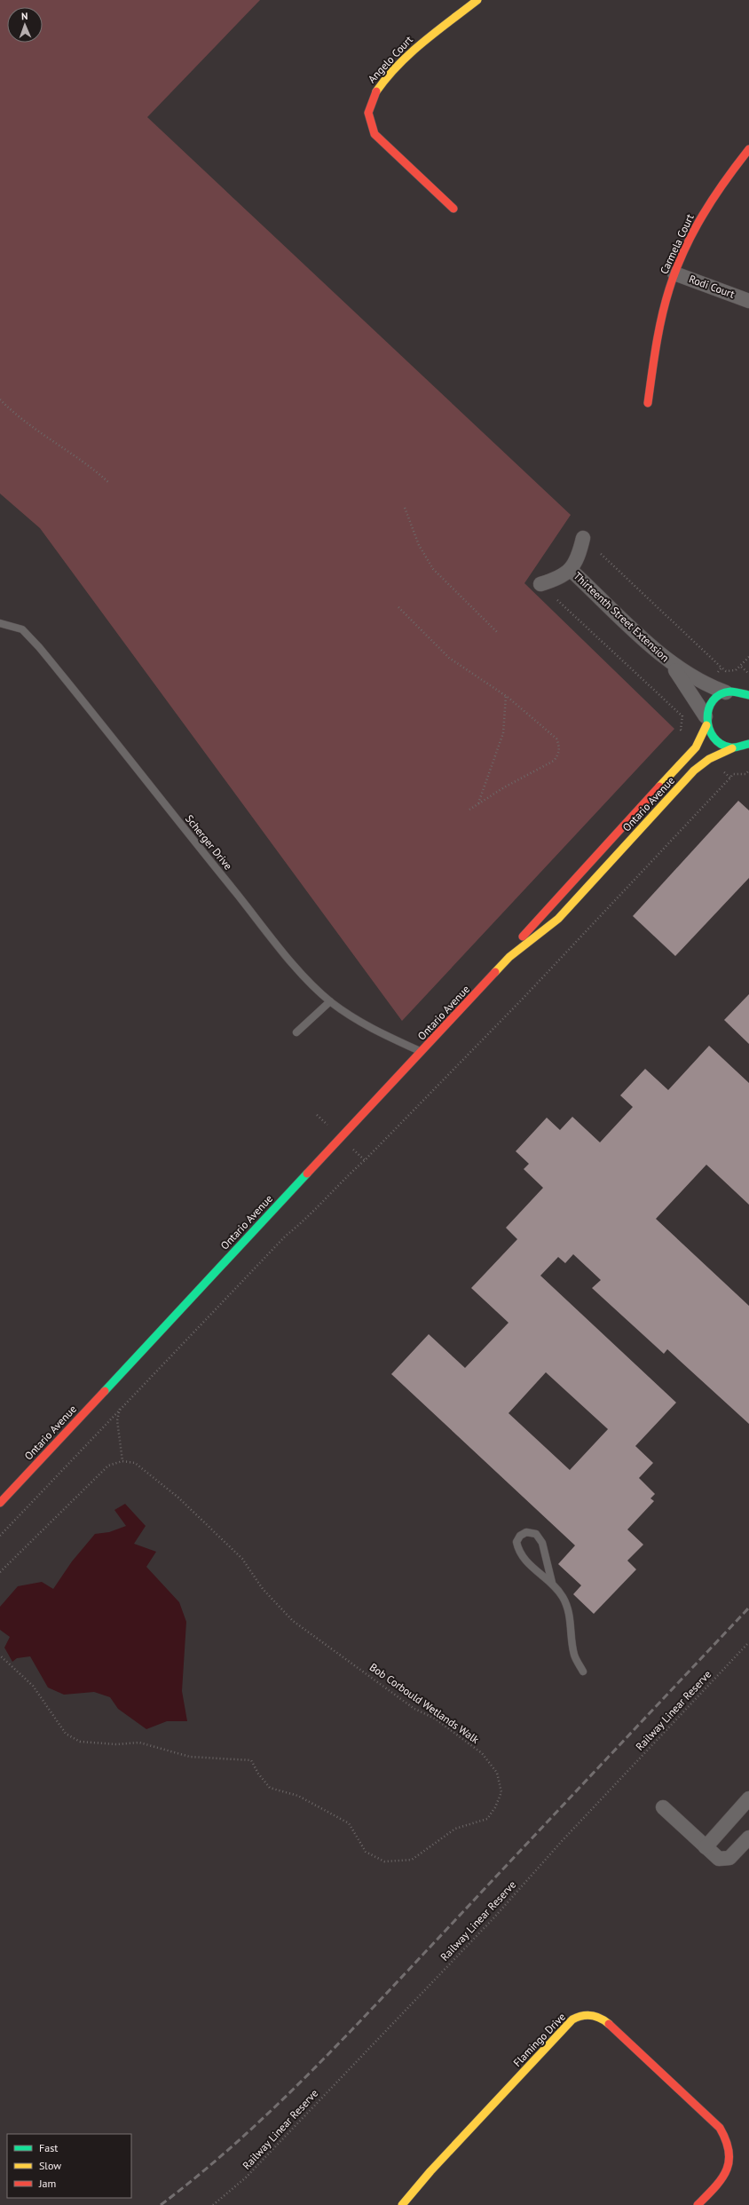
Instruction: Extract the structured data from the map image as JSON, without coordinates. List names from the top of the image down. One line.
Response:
{"streets":{"street":["Angelo Court","Carmela Court","Rodi Court","Thirteenth Street Extension","Ontario Avenue","Flamingo Drive"],"lane":["Scherger Drive"],"path":["Bob Corbould Wetlands Walk","Railway Linear Reserve"]},"crossings":[["Carmela Court","Rodi Court"],["Thirteenth Street Extension","Ontario Avenue"],["Ontario Avenue","Scherger Drive"]],"legend":["Fast","Slow","Jam"],"north":"top"}
